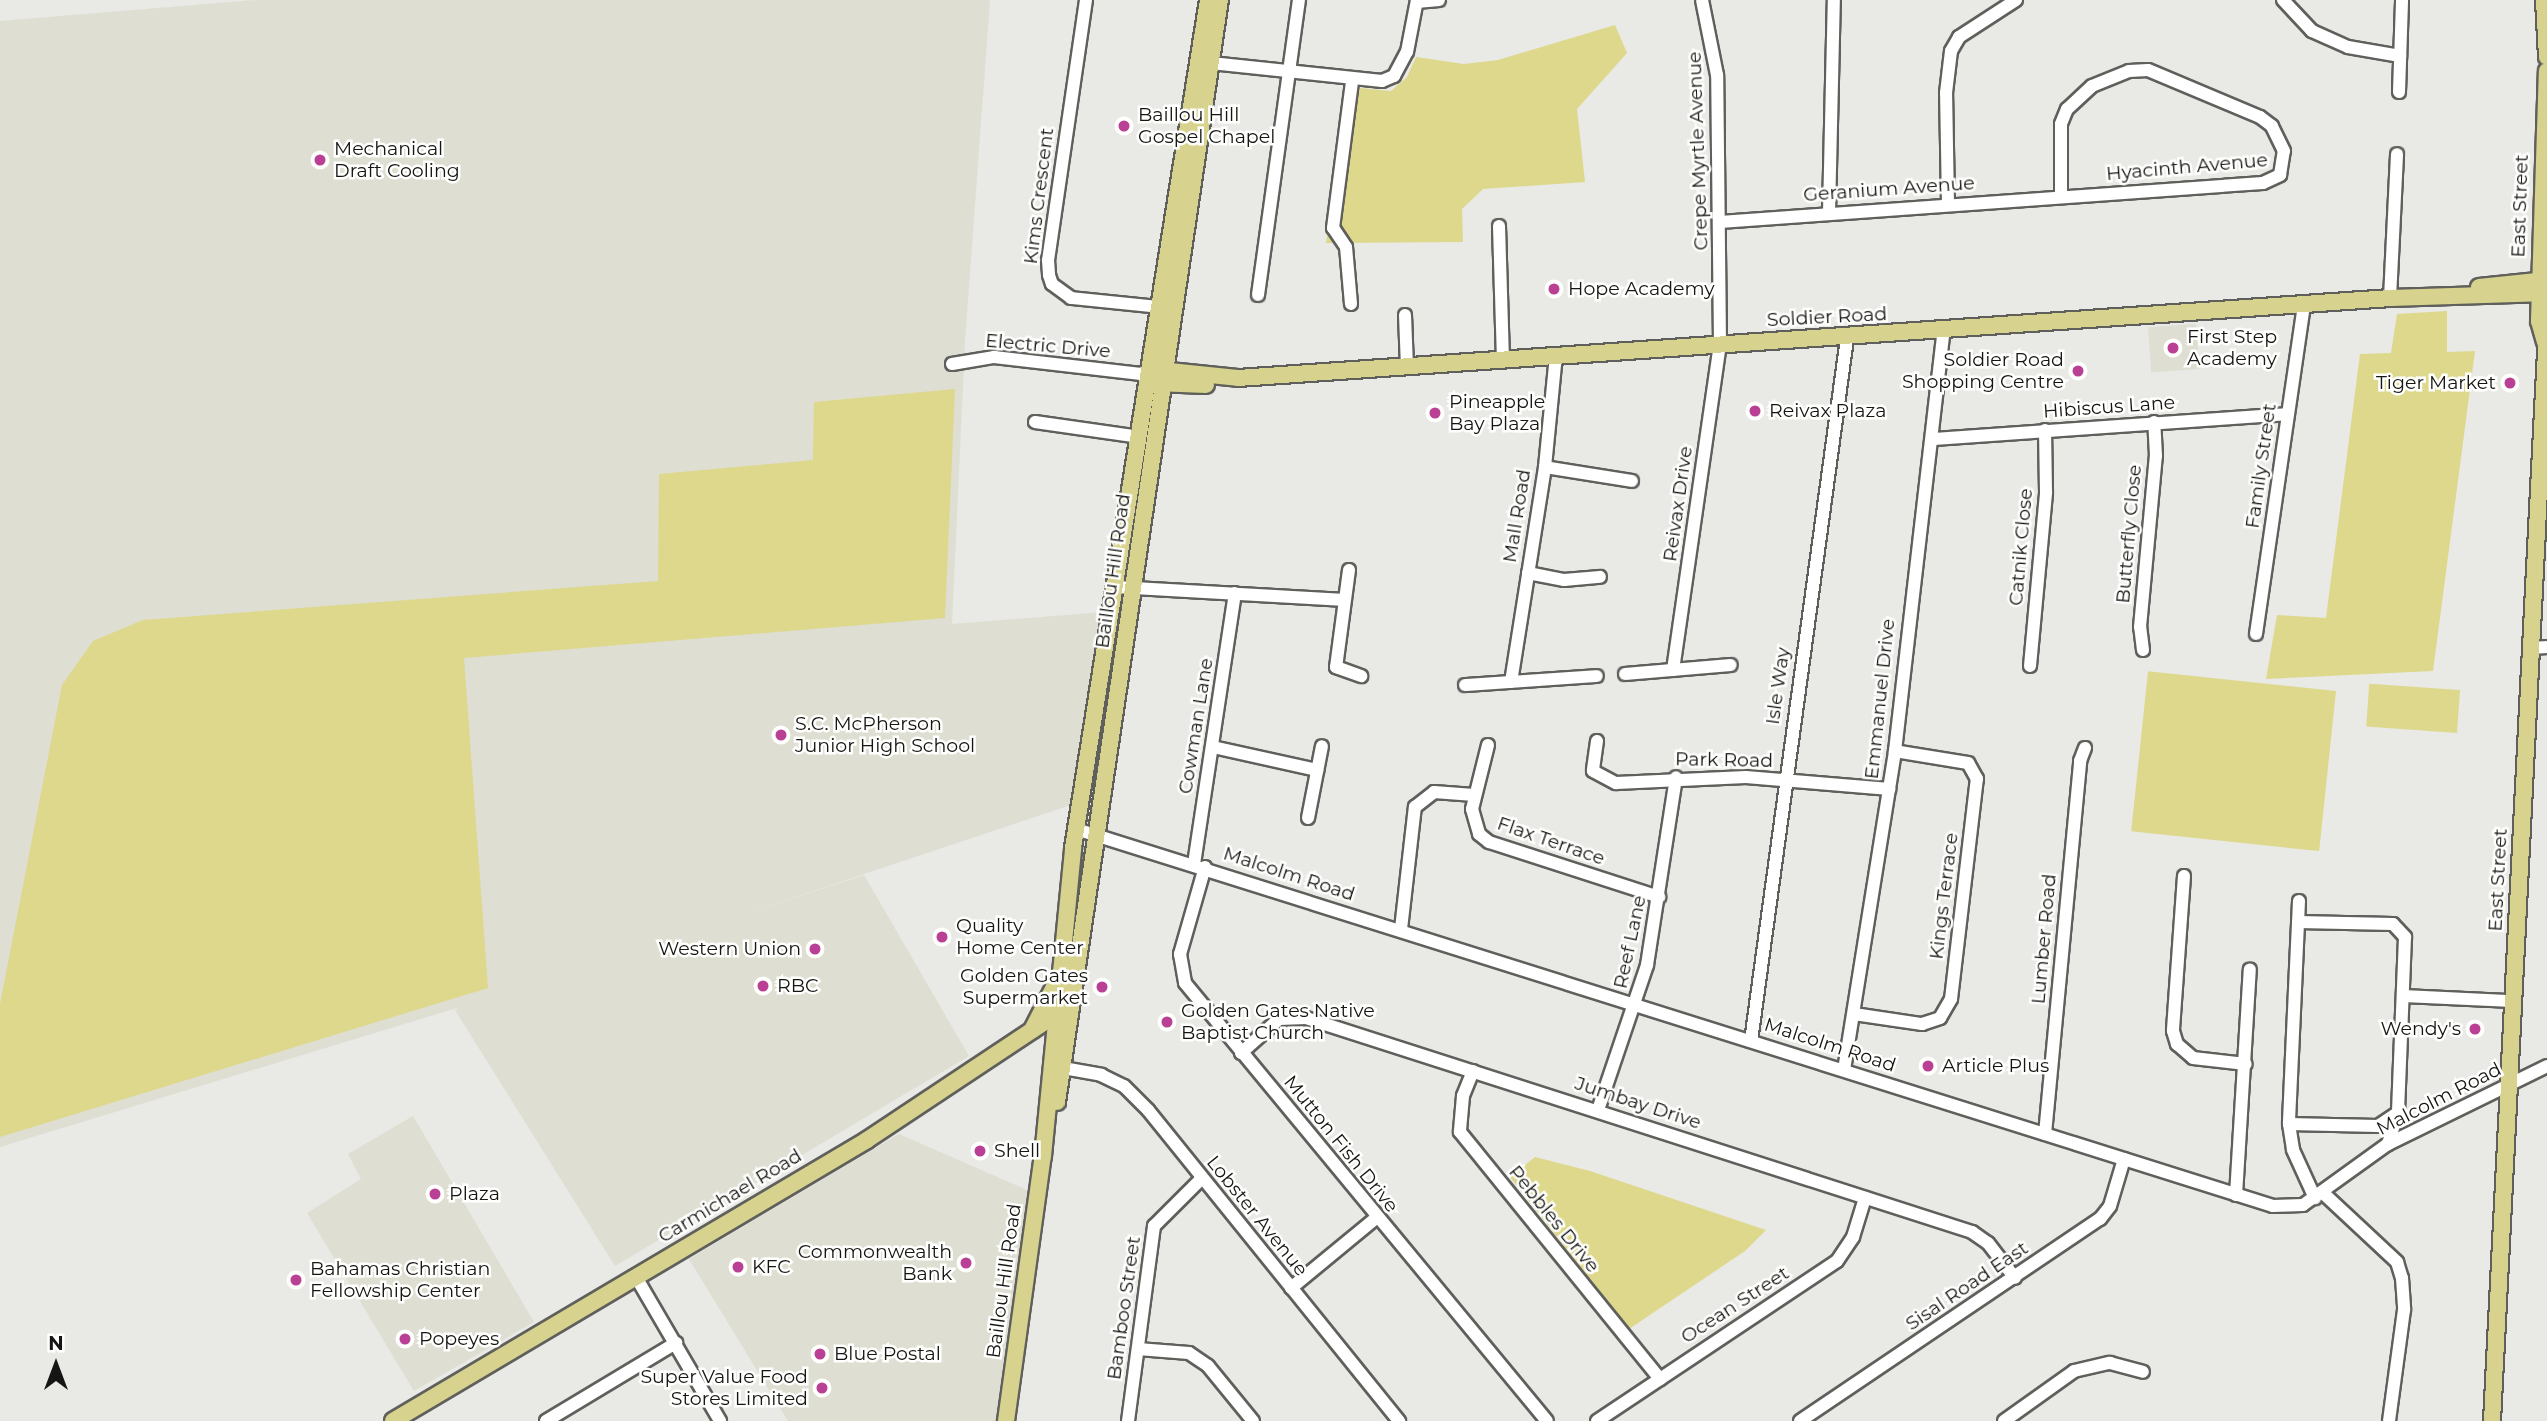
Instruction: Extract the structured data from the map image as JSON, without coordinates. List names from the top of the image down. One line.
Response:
{"streets":{"main road":["East Street","Soldier Road","Baillou Hill Road","Carmichael Road"],"street":["Crepe Myrtle Avenue","Hyacinth Avenue","Geranium Avenue","Kims Crescent","Electric Drive","Hibiscus Lane","Family Street","Reivax Drive","Mall Road","Butterfly Close","Catnik Close","Isle Way","Emmanuel Drive","Cowman Lane","Park Road","Flax Terrace","Malcolm Road","Kings Terrace","Lumber Road","Reef Lane","Jumbay Drive","Mutton Fish Drive","Lobster Avenue","Pebbles Drive","Sisal Road East","Ocean Street","Bamboo Street"]},"crossings":[["Crepe Myrtle Avenue","Geranium Avenue"],["Crepe Myrtle Avenue","Soldier Road"],["Crepe Myrtle Avenue","Reivax Drive"],["Hyacinth Avenue","Geranium Avenue"],["Kims Crescent","Baillou Hill Road"],["East Street","Soldier Road"],["East Street","Malcolm Road"],["Soldier Road","Electric Drive"],["Soldier Road","Family Street"],["Soldier Road","Reivax Drive"],["Soldier Road","Mall Road"],["Soldier Road","Baillou Hill Road"],["Soldier Road","Isle Way"],["Soldier Road","Emmanuel Drive"],["Electric Drive","Baillou Hill Road"],["Hibiscus Lane","Family Street"],["Hibiscus Lane","Butterfly Close"],["Hibiscus Lane","Catnik Close"],["Hibiscus Lane","Emmanuel Drive"],["Baillou Hill Road","Malcolm Road"],["Baillou Hill Road","Carmichael Road"],["Baillou Hill Road","Lobster Avenue"],["Isle Way","Park Road"],["Isle Way","Malcolm Road"],["Emmanuel Drive","Park Road"],["Emmanuel Drive","Malcolm Road"],["Emmanuel Drive","Kings Terrace"],["Cowman Lane","Malcolm Road"],["Cowman Lane","Mutton Fish Drive"],["Park Road","Reef Lane"],["Flax Terrace","Reef Lane"],["Malcolm Road","Lumber Road"],["Malcolm Road","Reef Lane"],["Malcolm Road","Mutton Fish Drive"],["Malcolm Road","Sisal Road East"],["Reef Lane","Jumbay Drive"],["Jumbay Drive","Mutton Fish Drive"],["Jumbay Drive","Pebbles Drive"],["Jumbay Drive","Sisal Road East"],["Jumbay Drive","Ocean Street"],["Lobster Avenue","Bamboo Street"],["Pebbles Drive","Ocean Street"]],"places":["Baillou Hill Gospel Chapel","Mechanical Draft Cooling","Hope Academy","First Step Academy","Soldier Road Shopping Centre","Tiger Market","Reivax Plaza","Pineapple Bay Plaza","S.C. McPherson Junior High School","Quality Home Center","Western Union","RBC","Golden Gates Supermarket","Golden Gates Native Baptist Church","Wendy's","Article Plus","Shell","Plaza","Commonwealth Bank","KFC","Bahamas Christian Fellowship Center","Popeyes","Blue Postal","Super Value Food Stores Limited"],"north":"top"}
